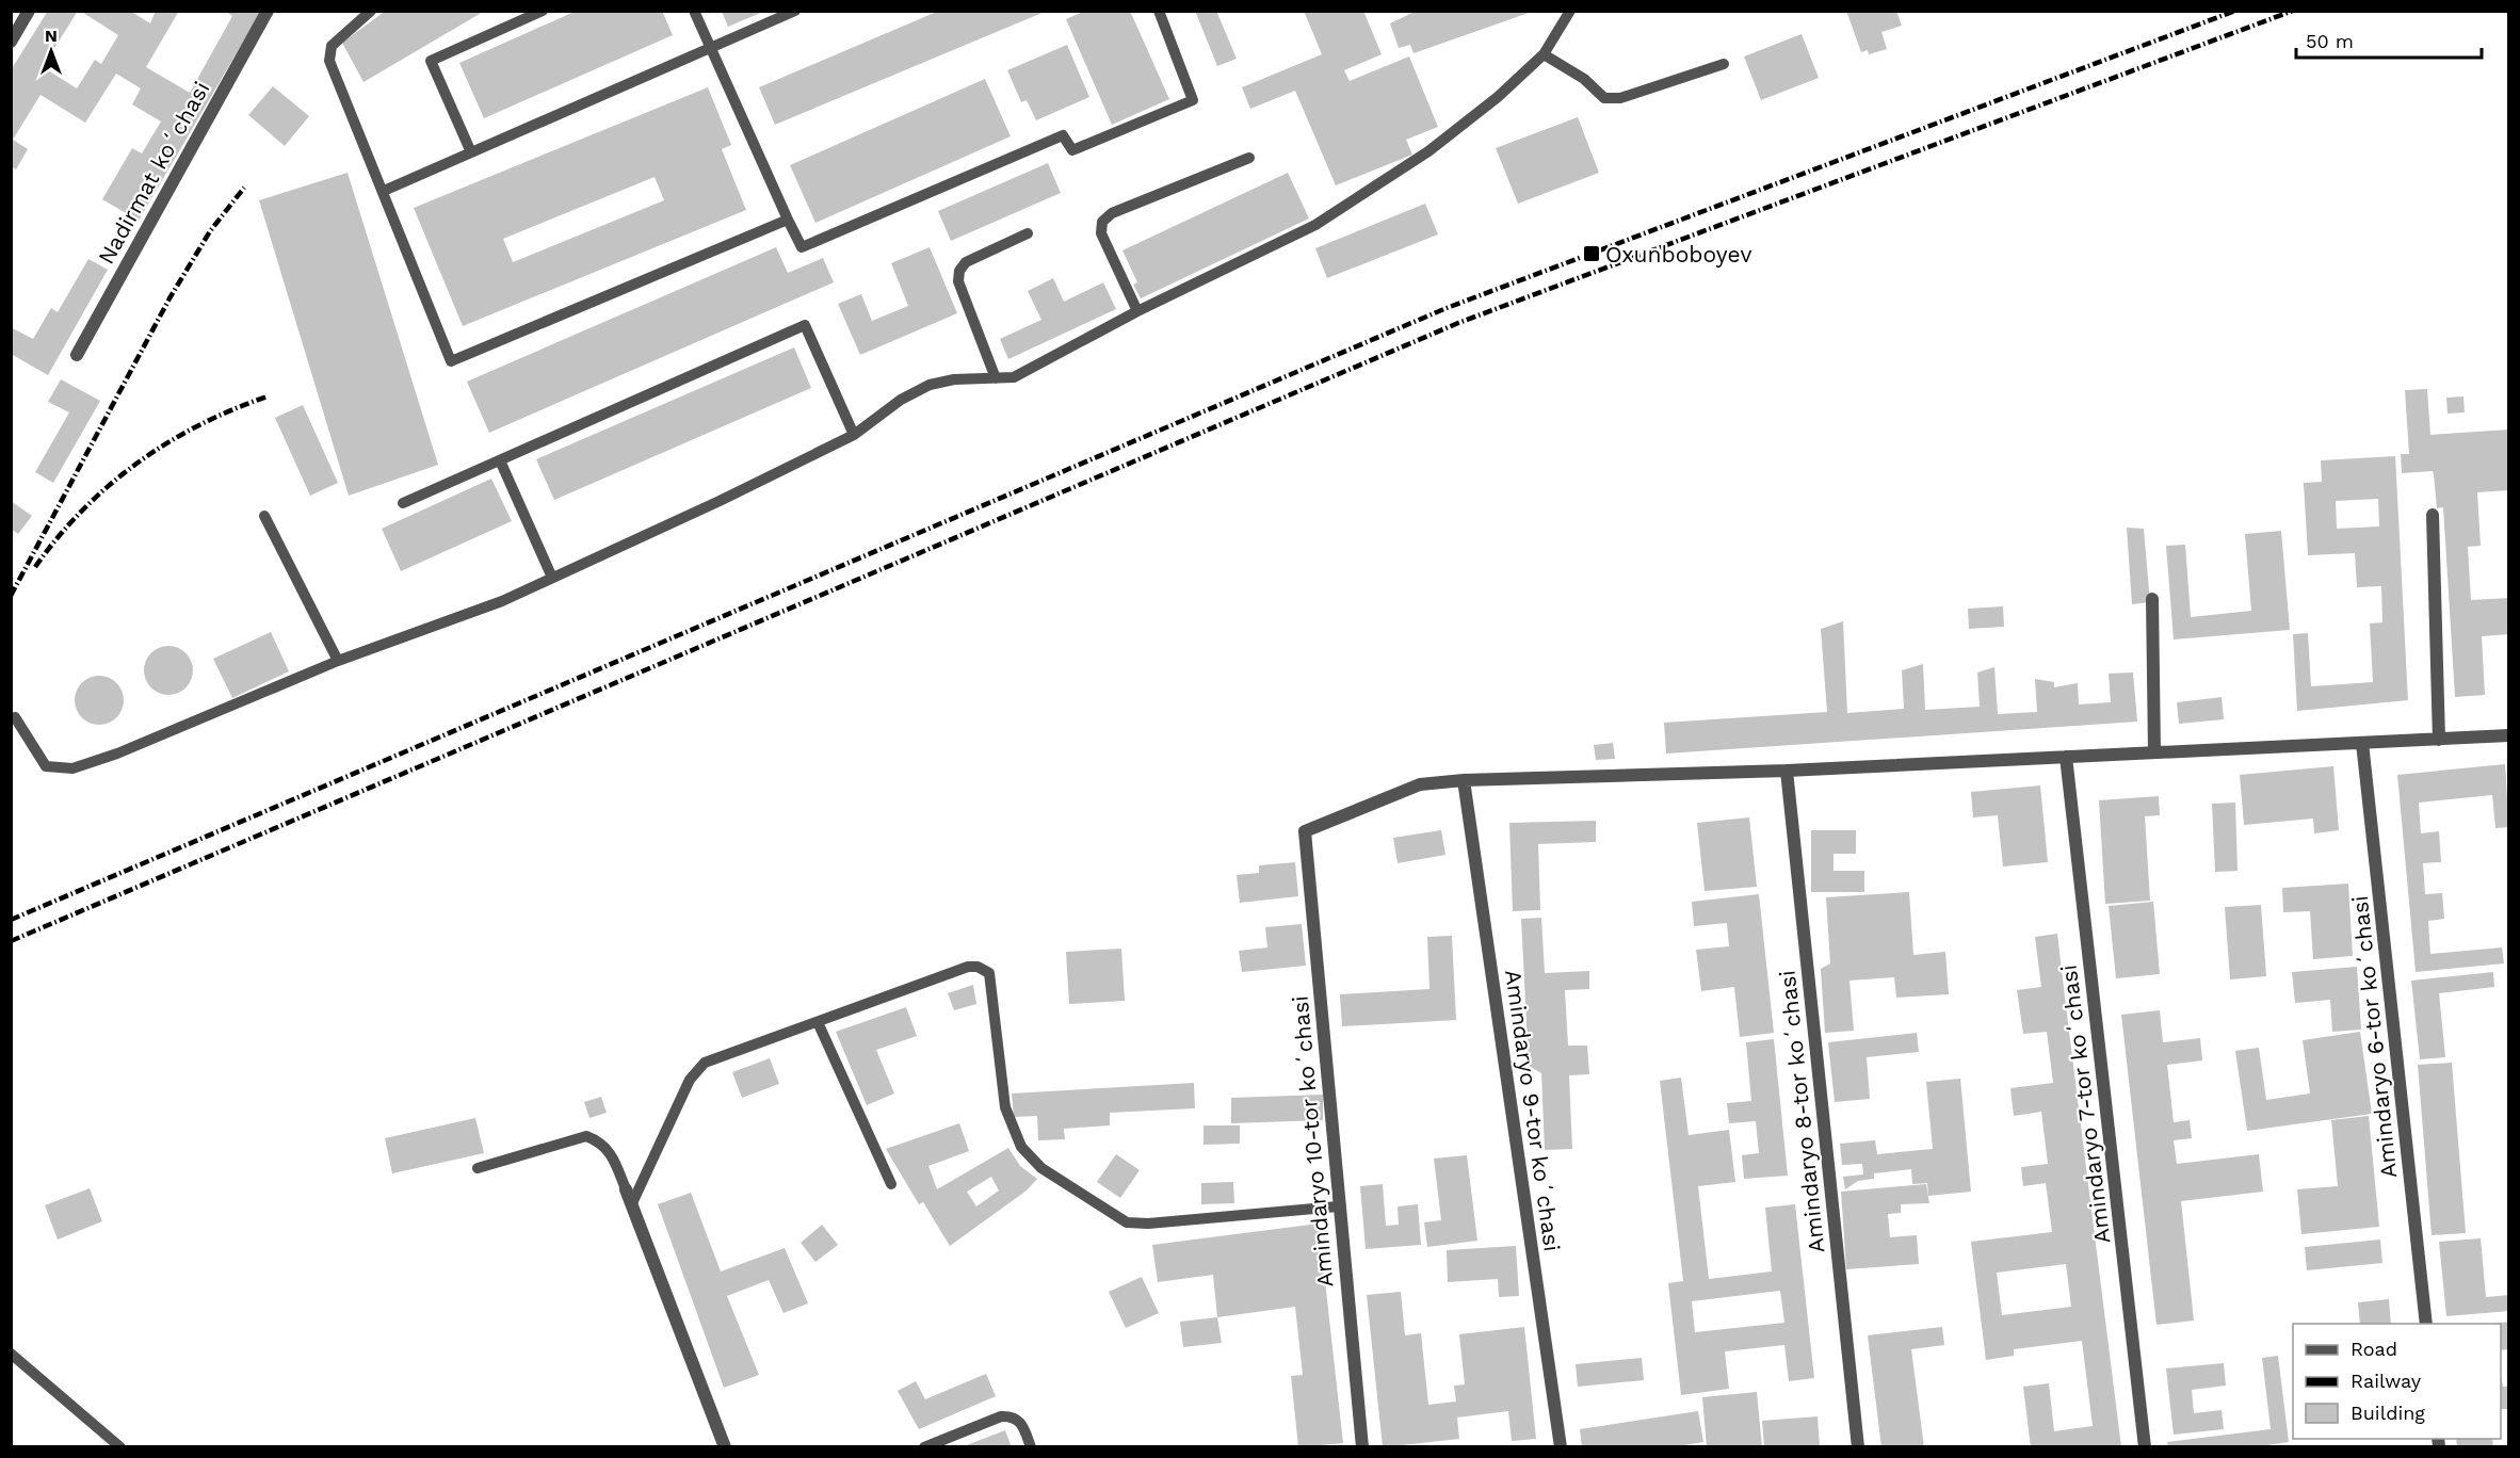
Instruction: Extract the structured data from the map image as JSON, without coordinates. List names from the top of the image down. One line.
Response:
{"streets":{"street":["Nadirmat koʻchasi","Amindaryo 6-tor koʻchasi","Amindaryo 7-tor koʻchasi","Amindaryo 9-tor koʻchasi","Amindaryo 8-tor koʻchasi","Amindaryo 10-tor koʻchasi"]},"crossings":[["Amindaryo 9-tor koʻchasi","Amindaryo 10-tor koʻchasi"]],"places":{"transit":["Oxunboboyev"]},"legend":["Road","Railway","Building"],"scale_bar":"50 m","north":"top"}
